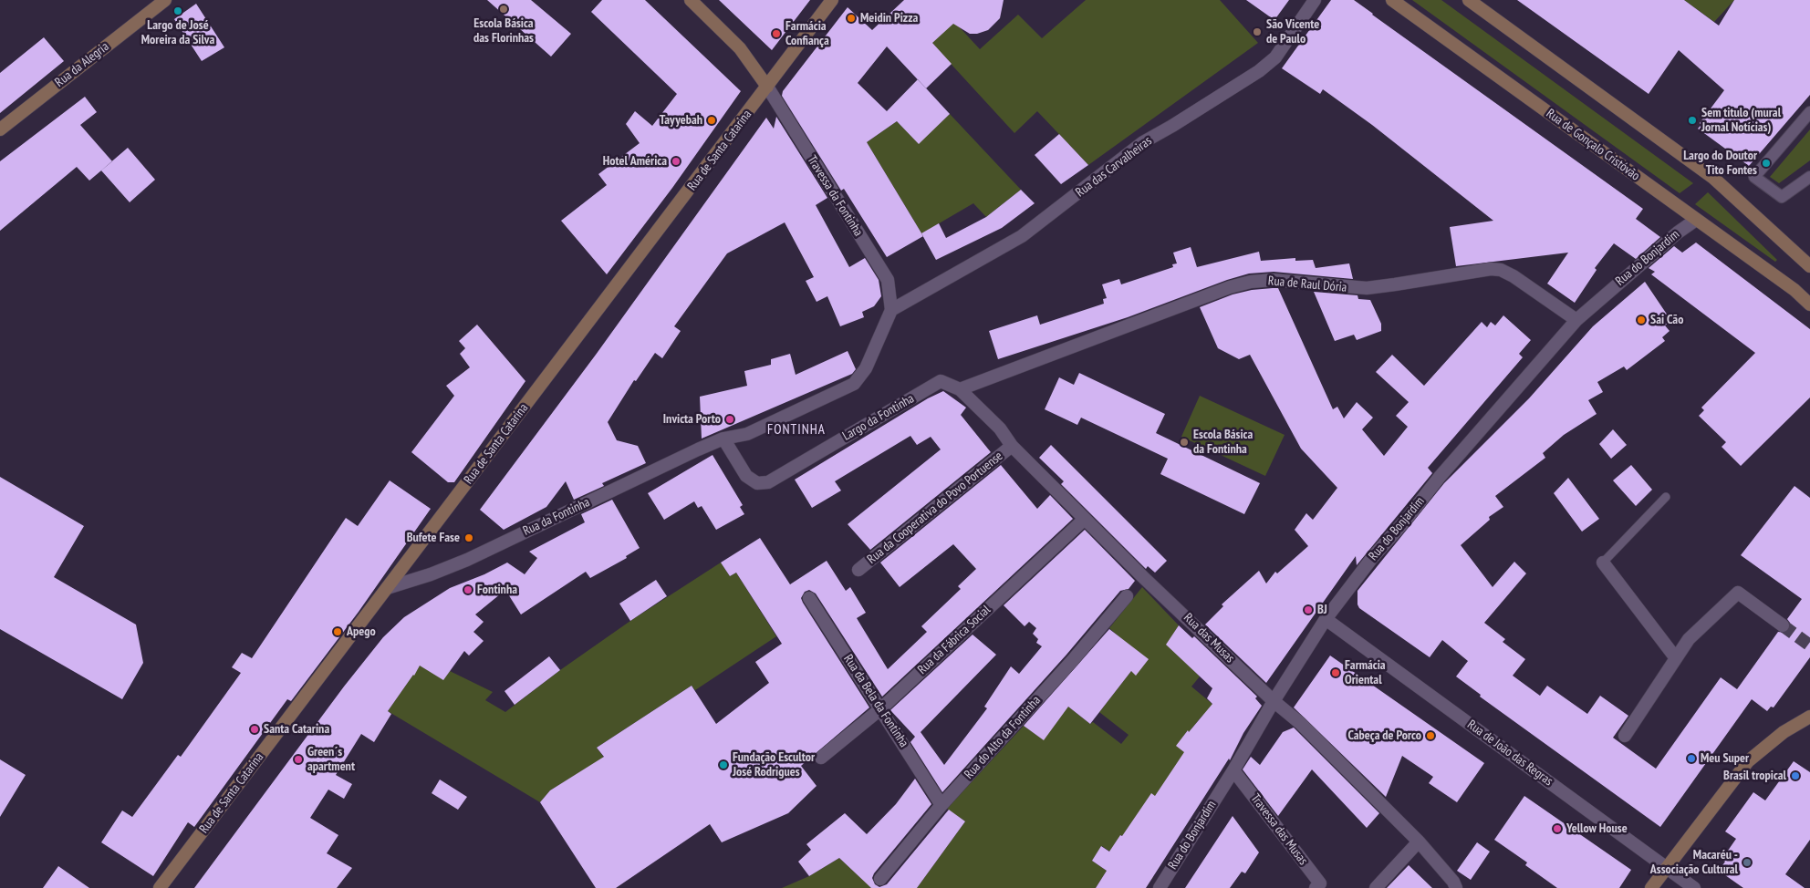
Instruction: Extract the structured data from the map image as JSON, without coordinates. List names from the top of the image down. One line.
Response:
{"streets":{"main road":["Rua da Alegria","Rua de Gonçalo Cristóvão","Rua de Santa Catarina"],"street":["Rua das Carvalheiras","Travessa da Fontinha","Rua do Bonjardim","Rua de Raul Dória","Largo da Fontinha","Rua da Cooperativa do Povo Portuense","Rua da Fontinha","Rua das Musas","Rua da Fábrica Social","Rua da Bela da Fontinha","Rua do Alto da Fontinha","Rua de João das Regras","Travessa das Musas"]},"crossings":[["Rua de Gonçalo Cristóvão","Rua do Bonjardim"],["Rua de Santa Catarina","Travessa da Fontinha"],["Rua de Santa Catarina","Rua da Fontinha"],["Rua das Carvalheiras","Travessa da Fontinha"],["Rua do Bonjardim","Rua de Raul Dória"],["Rua do Bonjardim","Rua das Musas"],["Rua do Bonjardim","Rua de João das Regras"],["Rua do Bonjardim","Travessa das Musas"],["Rua de Raul Dória","Largo da Fontinha"],["Rua de Raul Dória","Rua das Musas"],["Largo da Fontinha","Rua da Fontinha"],["Largo da Fontinha","Rua das Musas"],["Rua da Cooperativa do Povo Portuense","Rua das Musas"],["Rua das Musas","Rua da Fábrica Social"],["Rua da Fábrica Social","Rua da Bela da Fontinha"],["Rua da Bela da Fontinha","Rua do Alto da Fontinha"]],"districts":["FONTINHA"],"places":["Escola Básica das Florinhas","Largo de José Moreira da Silva","Meidin Pizza","São Vicente de Paulo","Farmácia Confiança","Tayyebah","Sem titulo (mural Jornal Notícias)","Hotel América","Largo do Doutor Tito Fontes","Sai Cão","Invicta Porto","Escola Básica da Fontinha","Bufete Fase","Fontinha","BJ","Apego","Farmácia Oriental","Santa Catarina","Cabeça de Porco","Meu Super","Green´s apartment","Fundação Escultor José Rodrigues","Brasil tropical","Yellow House","Macaréu - Associação Cultural"]}
